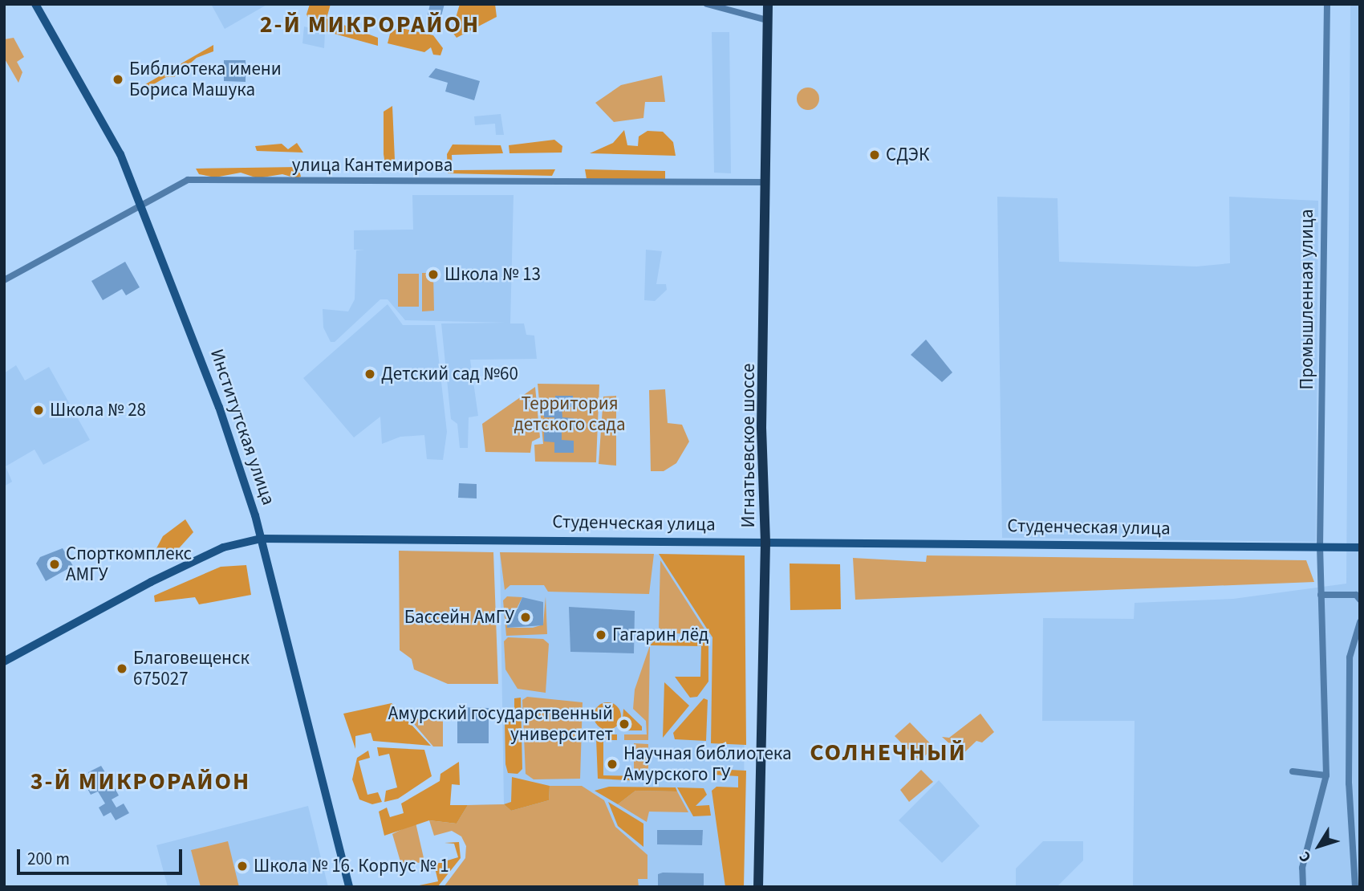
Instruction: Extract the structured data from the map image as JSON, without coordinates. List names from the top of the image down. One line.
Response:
{"streets":{"main road":["Институтская улица","Игнатьевское шоссе","Студенческая улица"],"street":["улица Кантемирова","Промышленная улица"]},"crossings":[["улица Кантемирова","Институтская улица"],["улица Кантемирова","Игнатьевское шоссе"],["Промышленная улица","Студенческая улица"],["Институтская улица","Студенческая улица"],["Игнатьевское шоссе","Студенческая улица"]],"districts":["2-Й МИКРОРАЙОН","СОЛНЕЧНЫЙ","3-Й МИКРОРАЙОН"],"parks":["Территория детского сада"],"places":["Библиотека имени Бориса Машука","СДЭК","Школа № 13","Детский сад №60","Школа № 28","Спорткомплекс АМГУ","Бассейн АмГУ","Гагарин лёд","Благовещенск 675027","Амурский государственный университет","Научная библиотека Амурского ГУ","Школа № 16. Корпус № 1"],"scale_bar":"200 m","north":"bottom left"}
